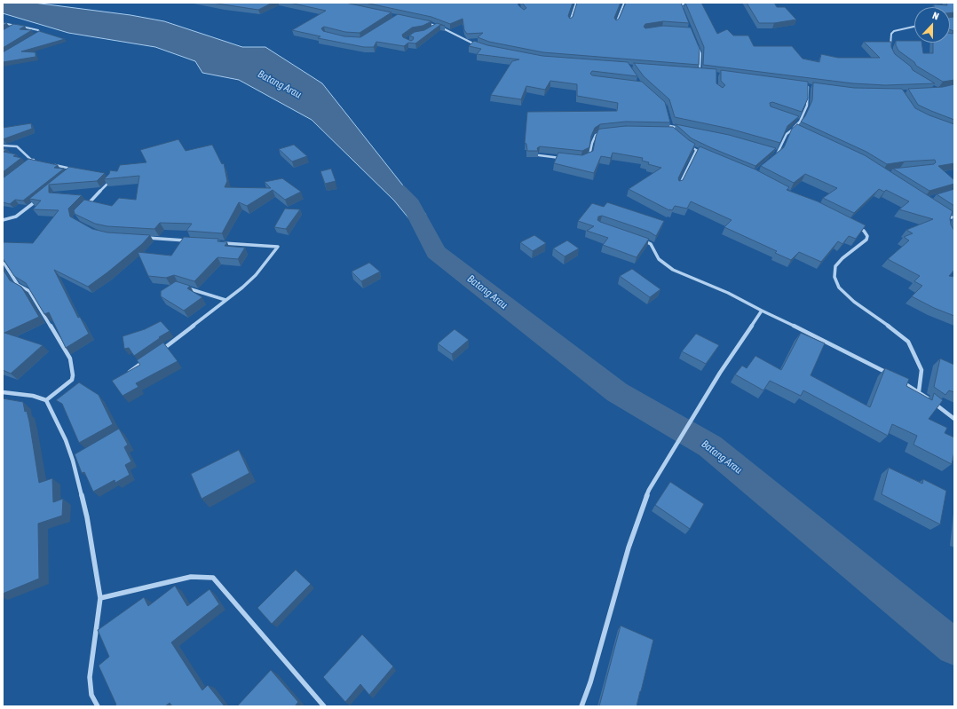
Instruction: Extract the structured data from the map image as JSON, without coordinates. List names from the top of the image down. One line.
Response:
{"water":["Batang Arau"],"north":"top"}
